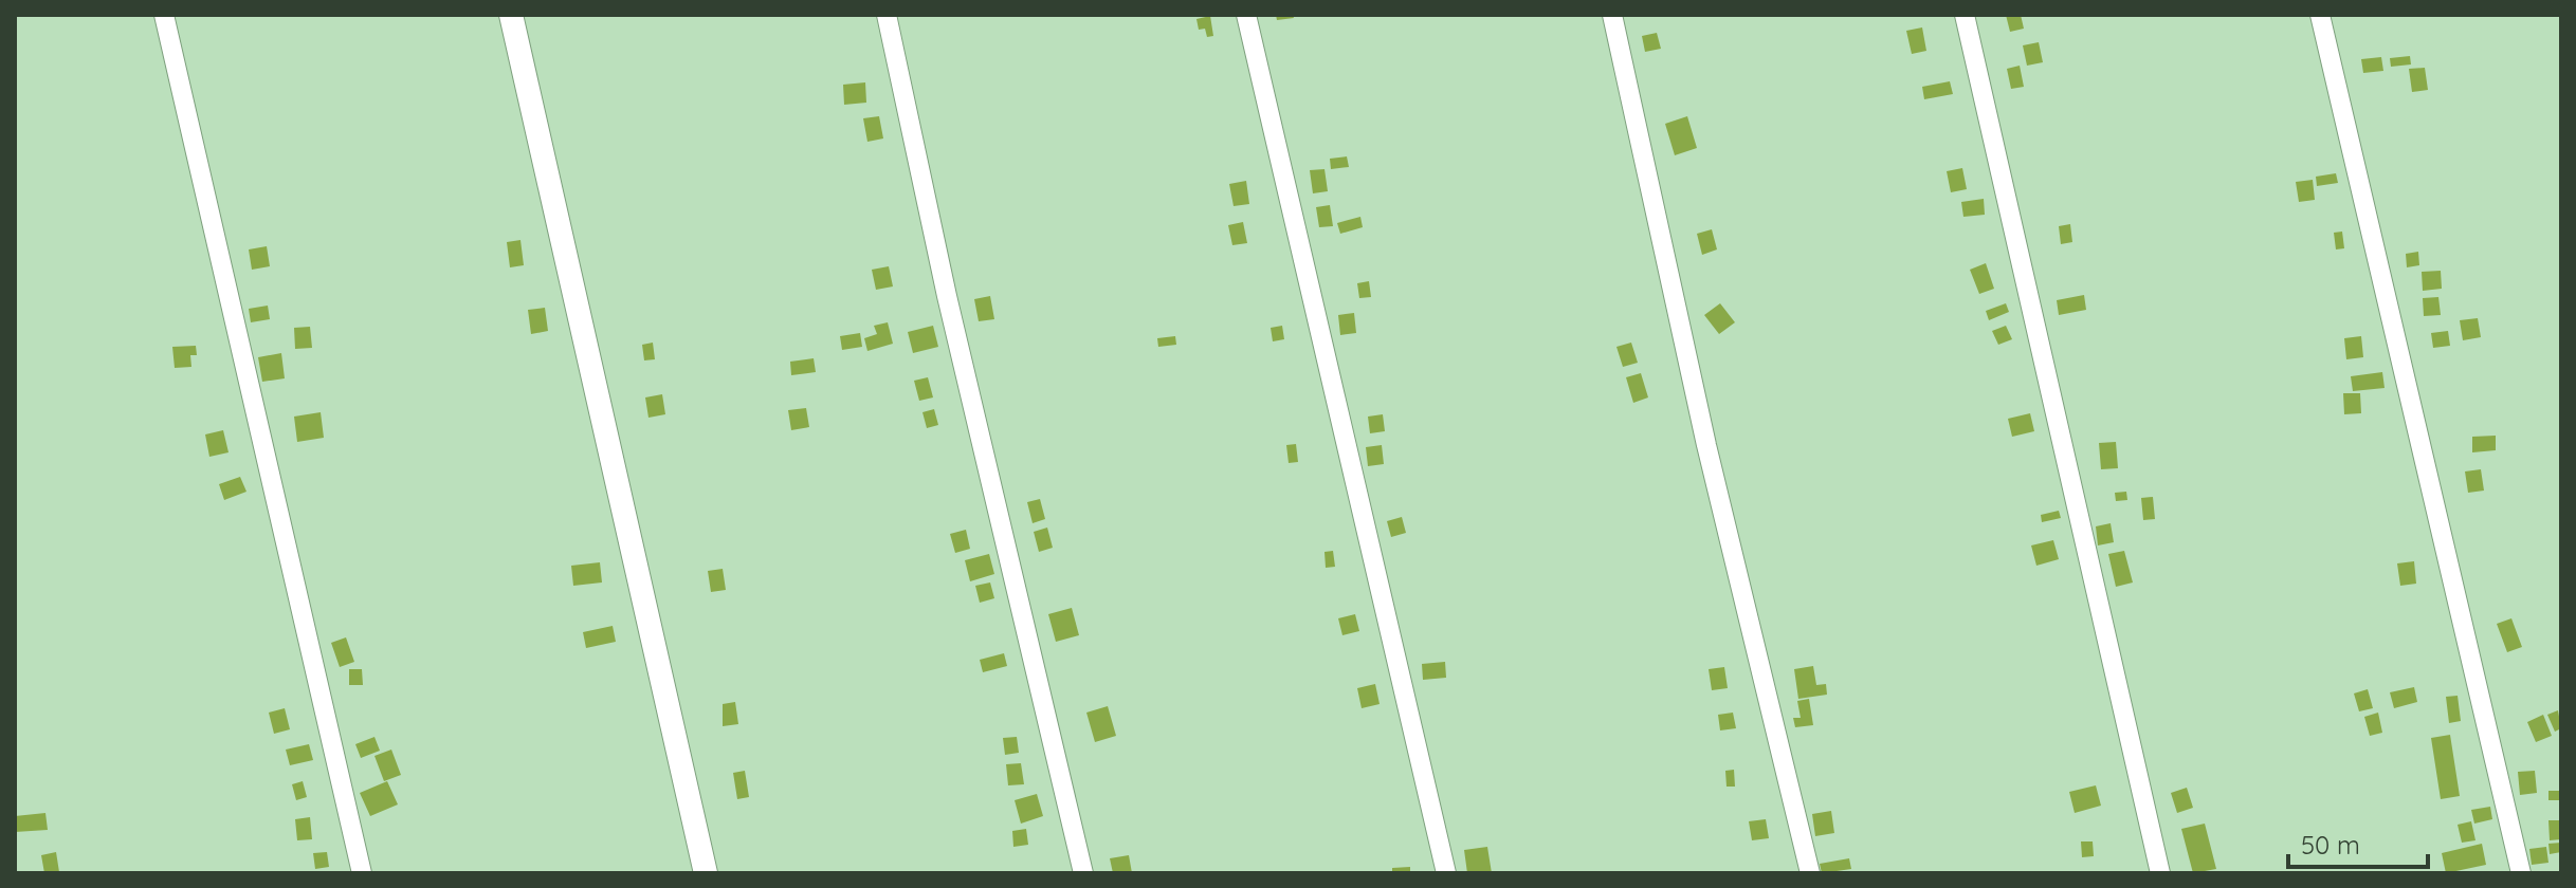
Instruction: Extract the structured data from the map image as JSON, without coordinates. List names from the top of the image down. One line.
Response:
{"scale_bar":"50 m"}
